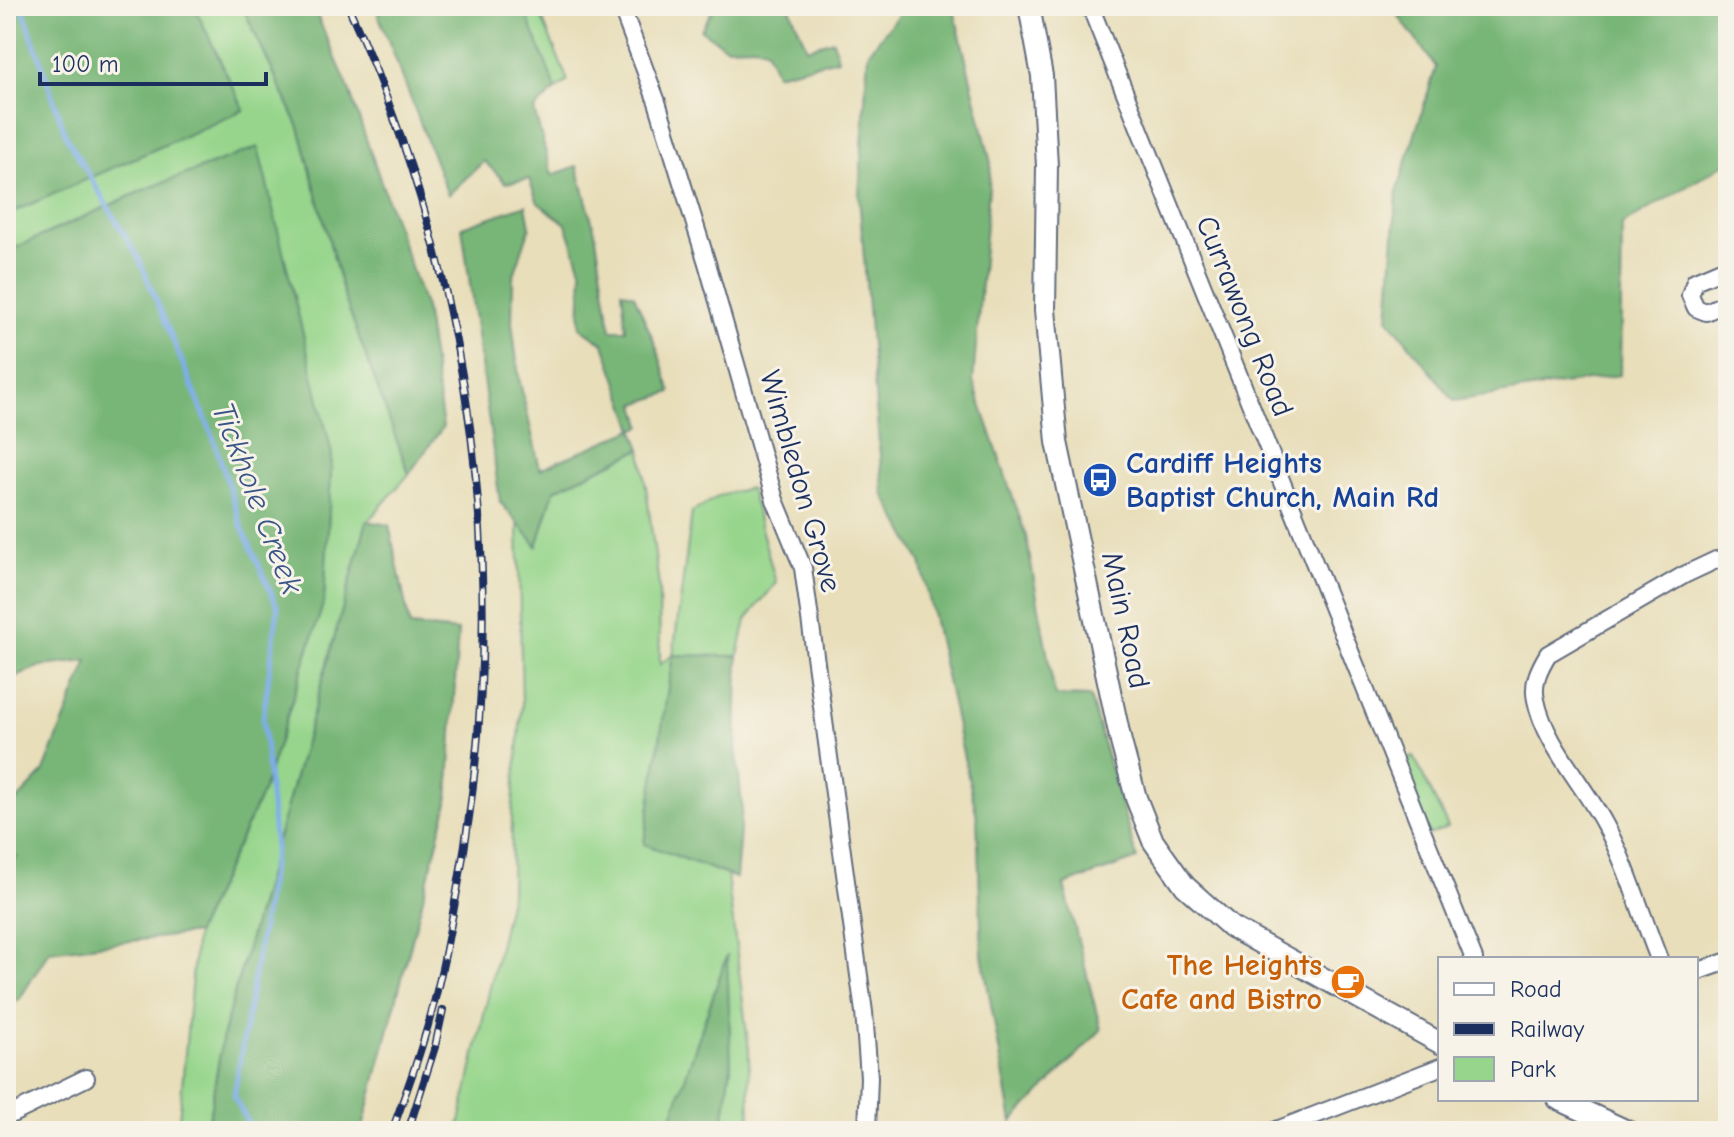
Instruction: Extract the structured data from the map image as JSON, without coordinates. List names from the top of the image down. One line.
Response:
{"streets":{"main road":["Main Road"],"street":["Currawong Road","Wimbledon Grove"]},"water":["Tickhole Creek"],"places":{"bus stop":["Cardiff Heights Baptist Church, Main Rd"],"cafe":["The Heights Cafe and Bistro"]},"legend":["Road","Railway","Park"],"scale_bar":"100 m"}
